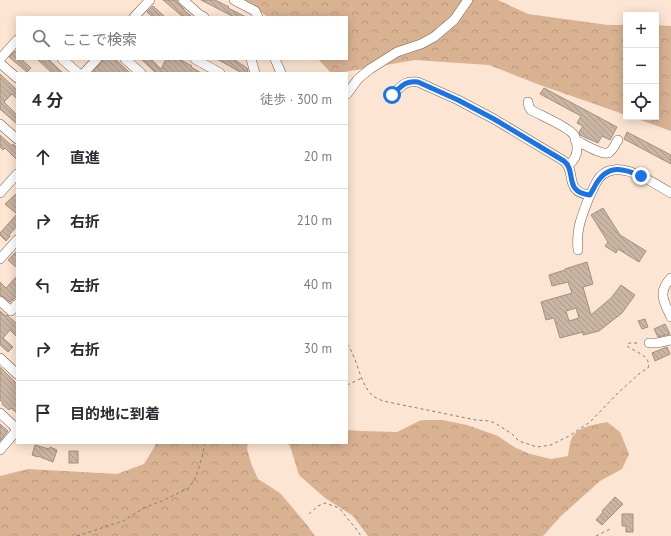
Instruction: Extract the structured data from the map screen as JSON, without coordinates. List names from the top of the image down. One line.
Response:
{"page":{"map_buttons":["+","−"],"search":"ここで検索","heading":["4 分","徒歩 · 300 m"],"list":[["直進","20 m"],["右折","210 m"],["左折","40 m"],["右折","30 m"],"目的地に到着"]}}
